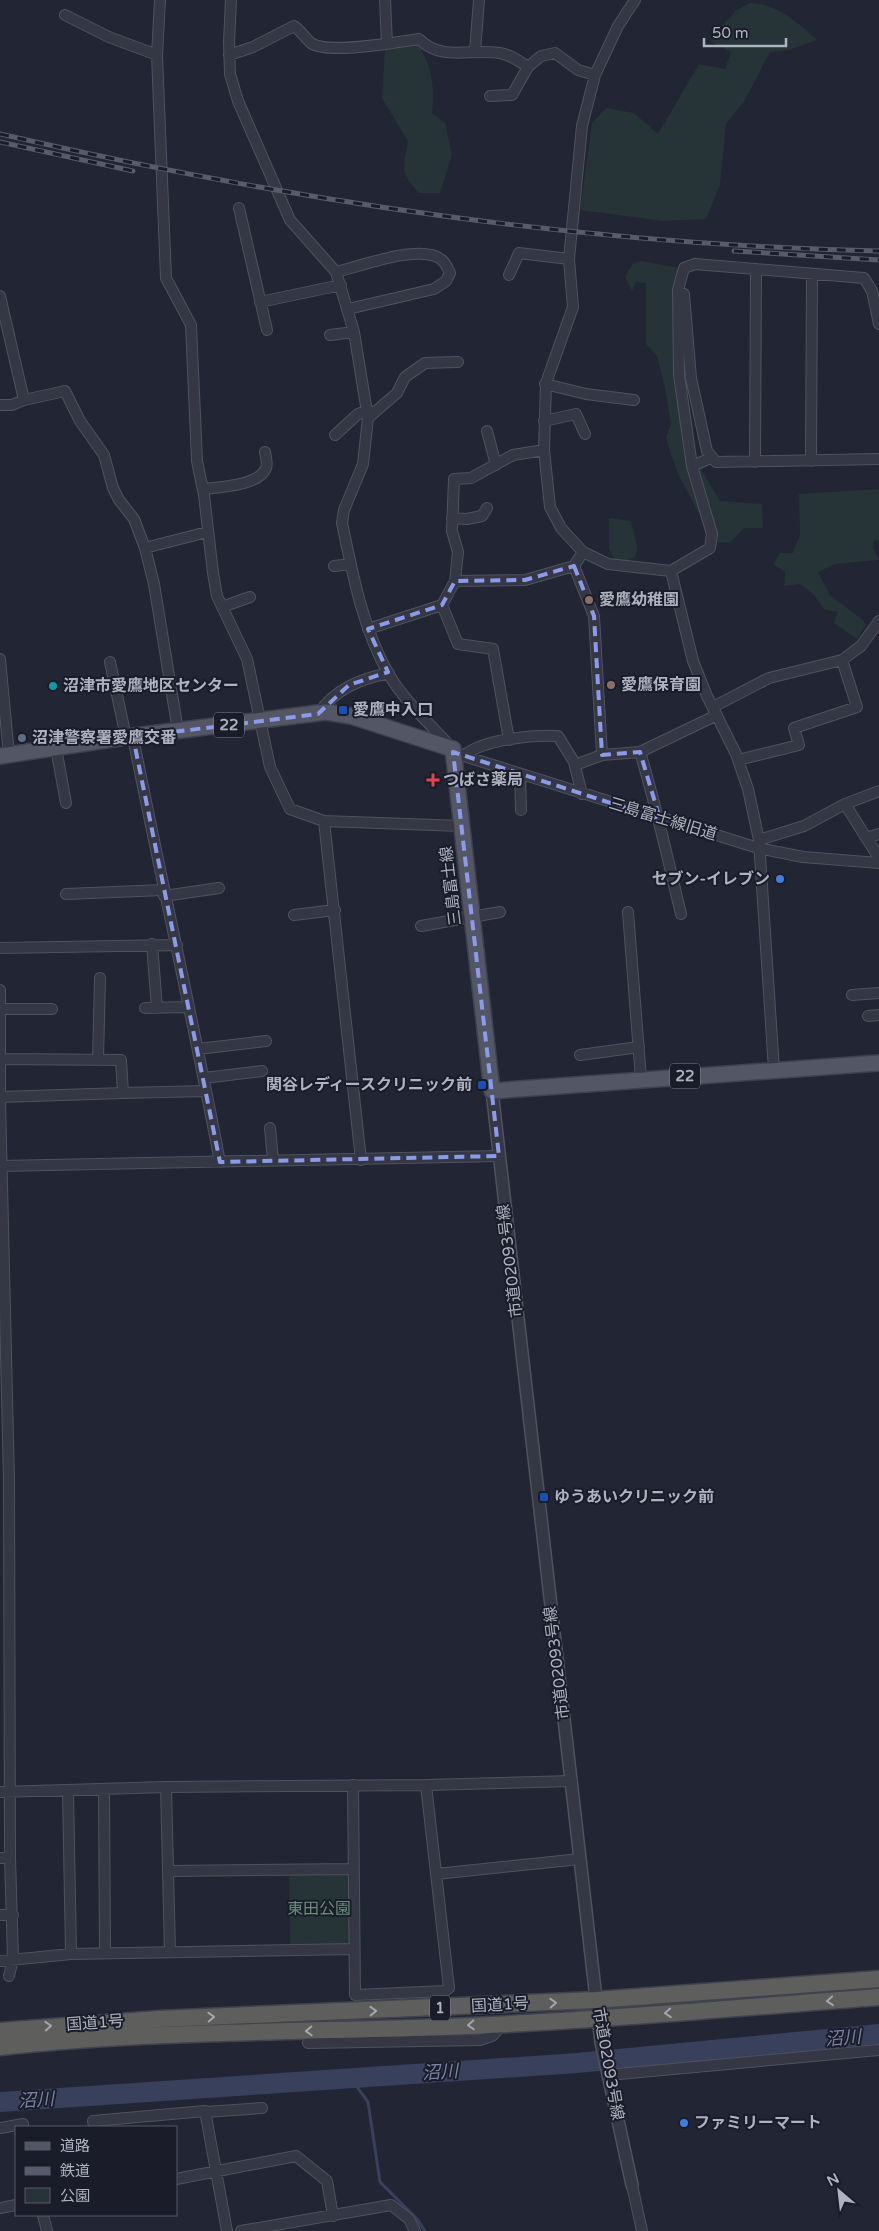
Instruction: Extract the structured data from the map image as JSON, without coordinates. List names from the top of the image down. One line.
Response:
{"streets":{"highway":["国道1号","1"],"main road":["22","三島富士線"],"street":["三島富士線旧道","市道02093号線"]},"crossings":[["22","三島富士線旧道"],["22","三島富士線"],["22","市道02093号線"],["三島富士線旧道","三島富士線"],["三島富士線","市道02093号線"],["市道02093号線","国道1号"]],"water":["沼川"],"parks":["東田公園"],"places":{"other":["愛鷹幼稚園","愛鷹保育園","沼津市愛鷹地区センター","沼津警察署愛鷹交番","セブン-イレブン","ファミリーマート"],"transit":["愛鷹中入口","関谷レディースクリニック前","ゆうあいクリニック前"],"health":["つばさ薬局"]},"legend":["道路","鉄道","公園"],"scale_bar":"50 m","north":"top left"}
